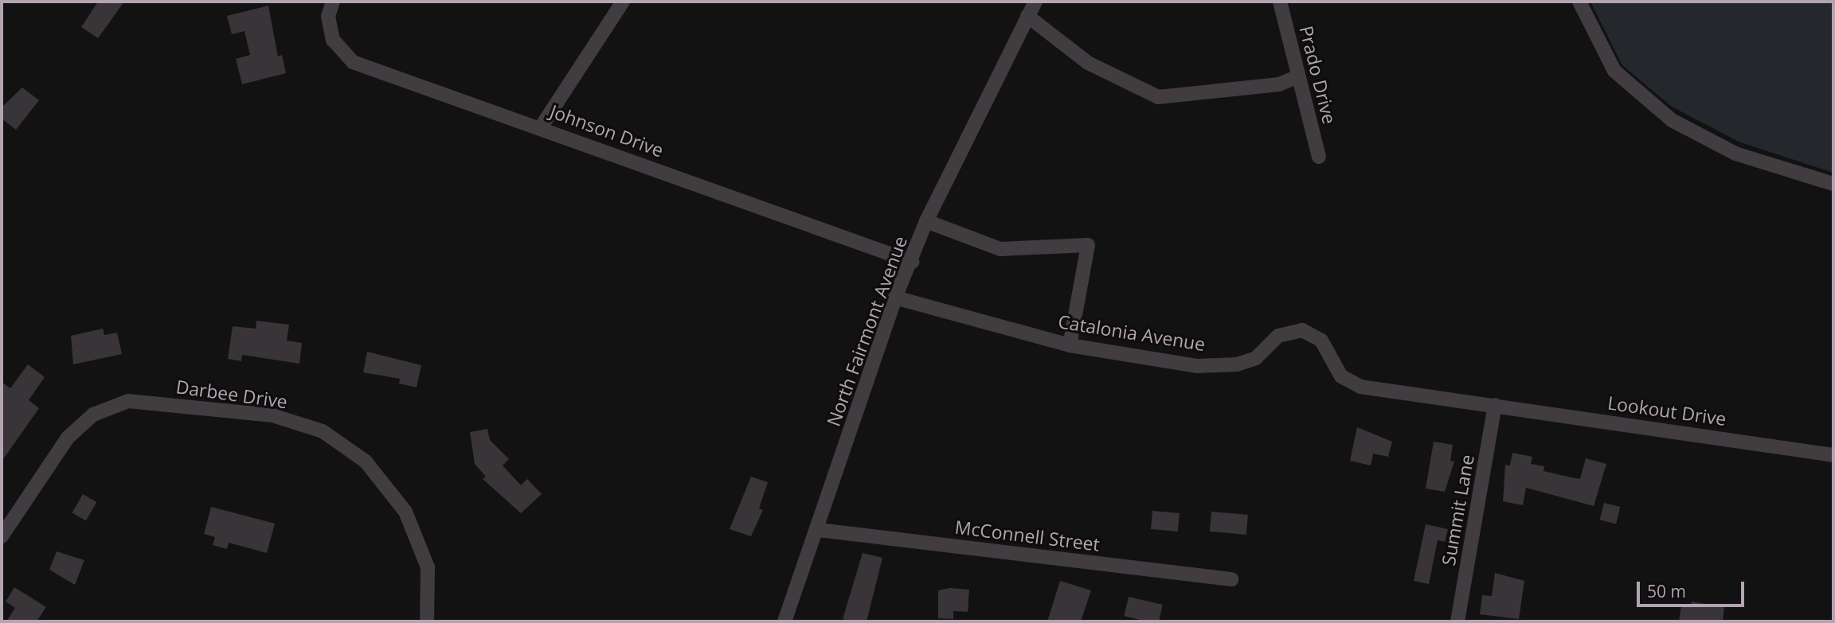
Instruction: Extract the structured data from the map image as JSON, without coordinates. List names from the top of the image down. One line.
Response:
{"streets":{"street":["Prado Drive","Johnson Drive","North Fairmont Avenue","Catalonia Avenue","Darbee Drive","Lookout Drive","Summit Lane","McConnell Street"]},"crossings":[["Johnson Drive","North Fairmont Avenue"],["North Fairmont Avenue","Catalonia Avenue"],["North Fairmont Avenue","McConnell Street"],["Catalonia Avenue","Lookout Drive"],["Catalonia Avenue","Summit Lane"],["Lookout Drive","Summit Lane"]],"scale_bar":"50 m"}
